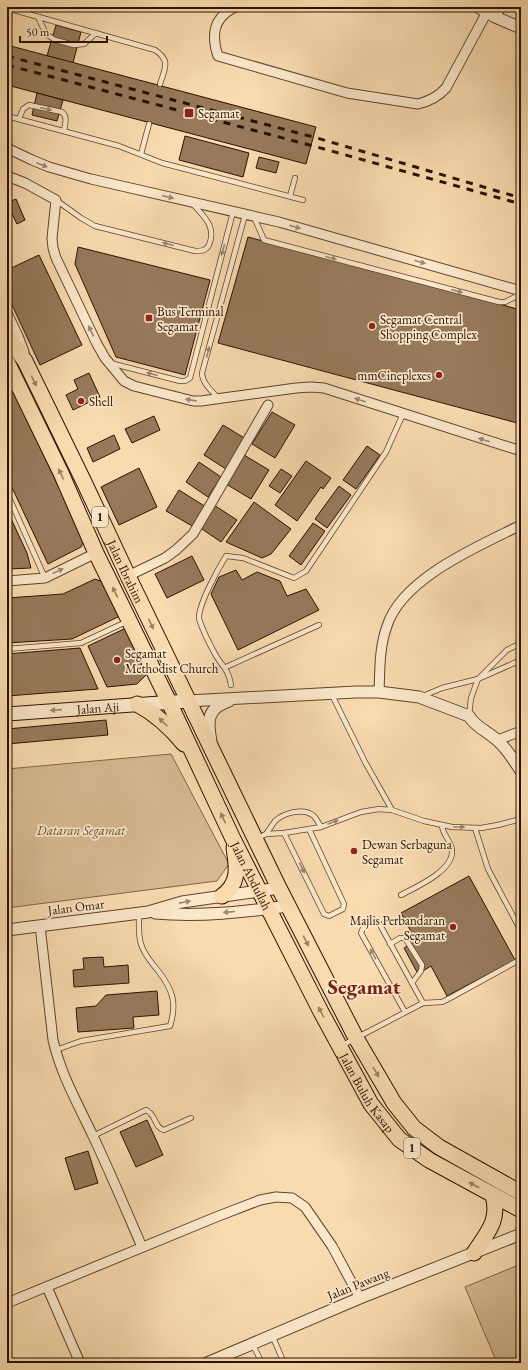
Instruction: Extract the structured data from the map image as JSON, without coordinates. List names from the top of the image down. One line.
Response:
{"streets":{"highway":["1","Jalan Ibrahim","Jalan Abdullah","Jalan Buluh Kasap"],"main road":["Jalan Aji"],"street":["Jalan Omar","Jalan Pawang"]},"crossings":[["Jalan Ibrahim","Jalan Aji"],["Jalan Ibrahim","Jalan Abdullah"],["Jalan Aji","Jalan Abdullah"],["Jalan Abdullah","Jalan Omar"],["Jalan Abdullah","Jalan Buluh Kasap"]],"one_way":["Jalan Aji"],"districts":["Segamat"],"parks":["Dataran Segamat"],"places":{"transit":["Segamat","Bus Terminal Segamat"],"other":["Segamat Central Shopping Complex","mmCineplexes","Shell","Segamat Methodist Church","Dewan Serbaguna Segamat","Majlis Perbandaran Segamat"]},"scale_bar":"50 m"}
